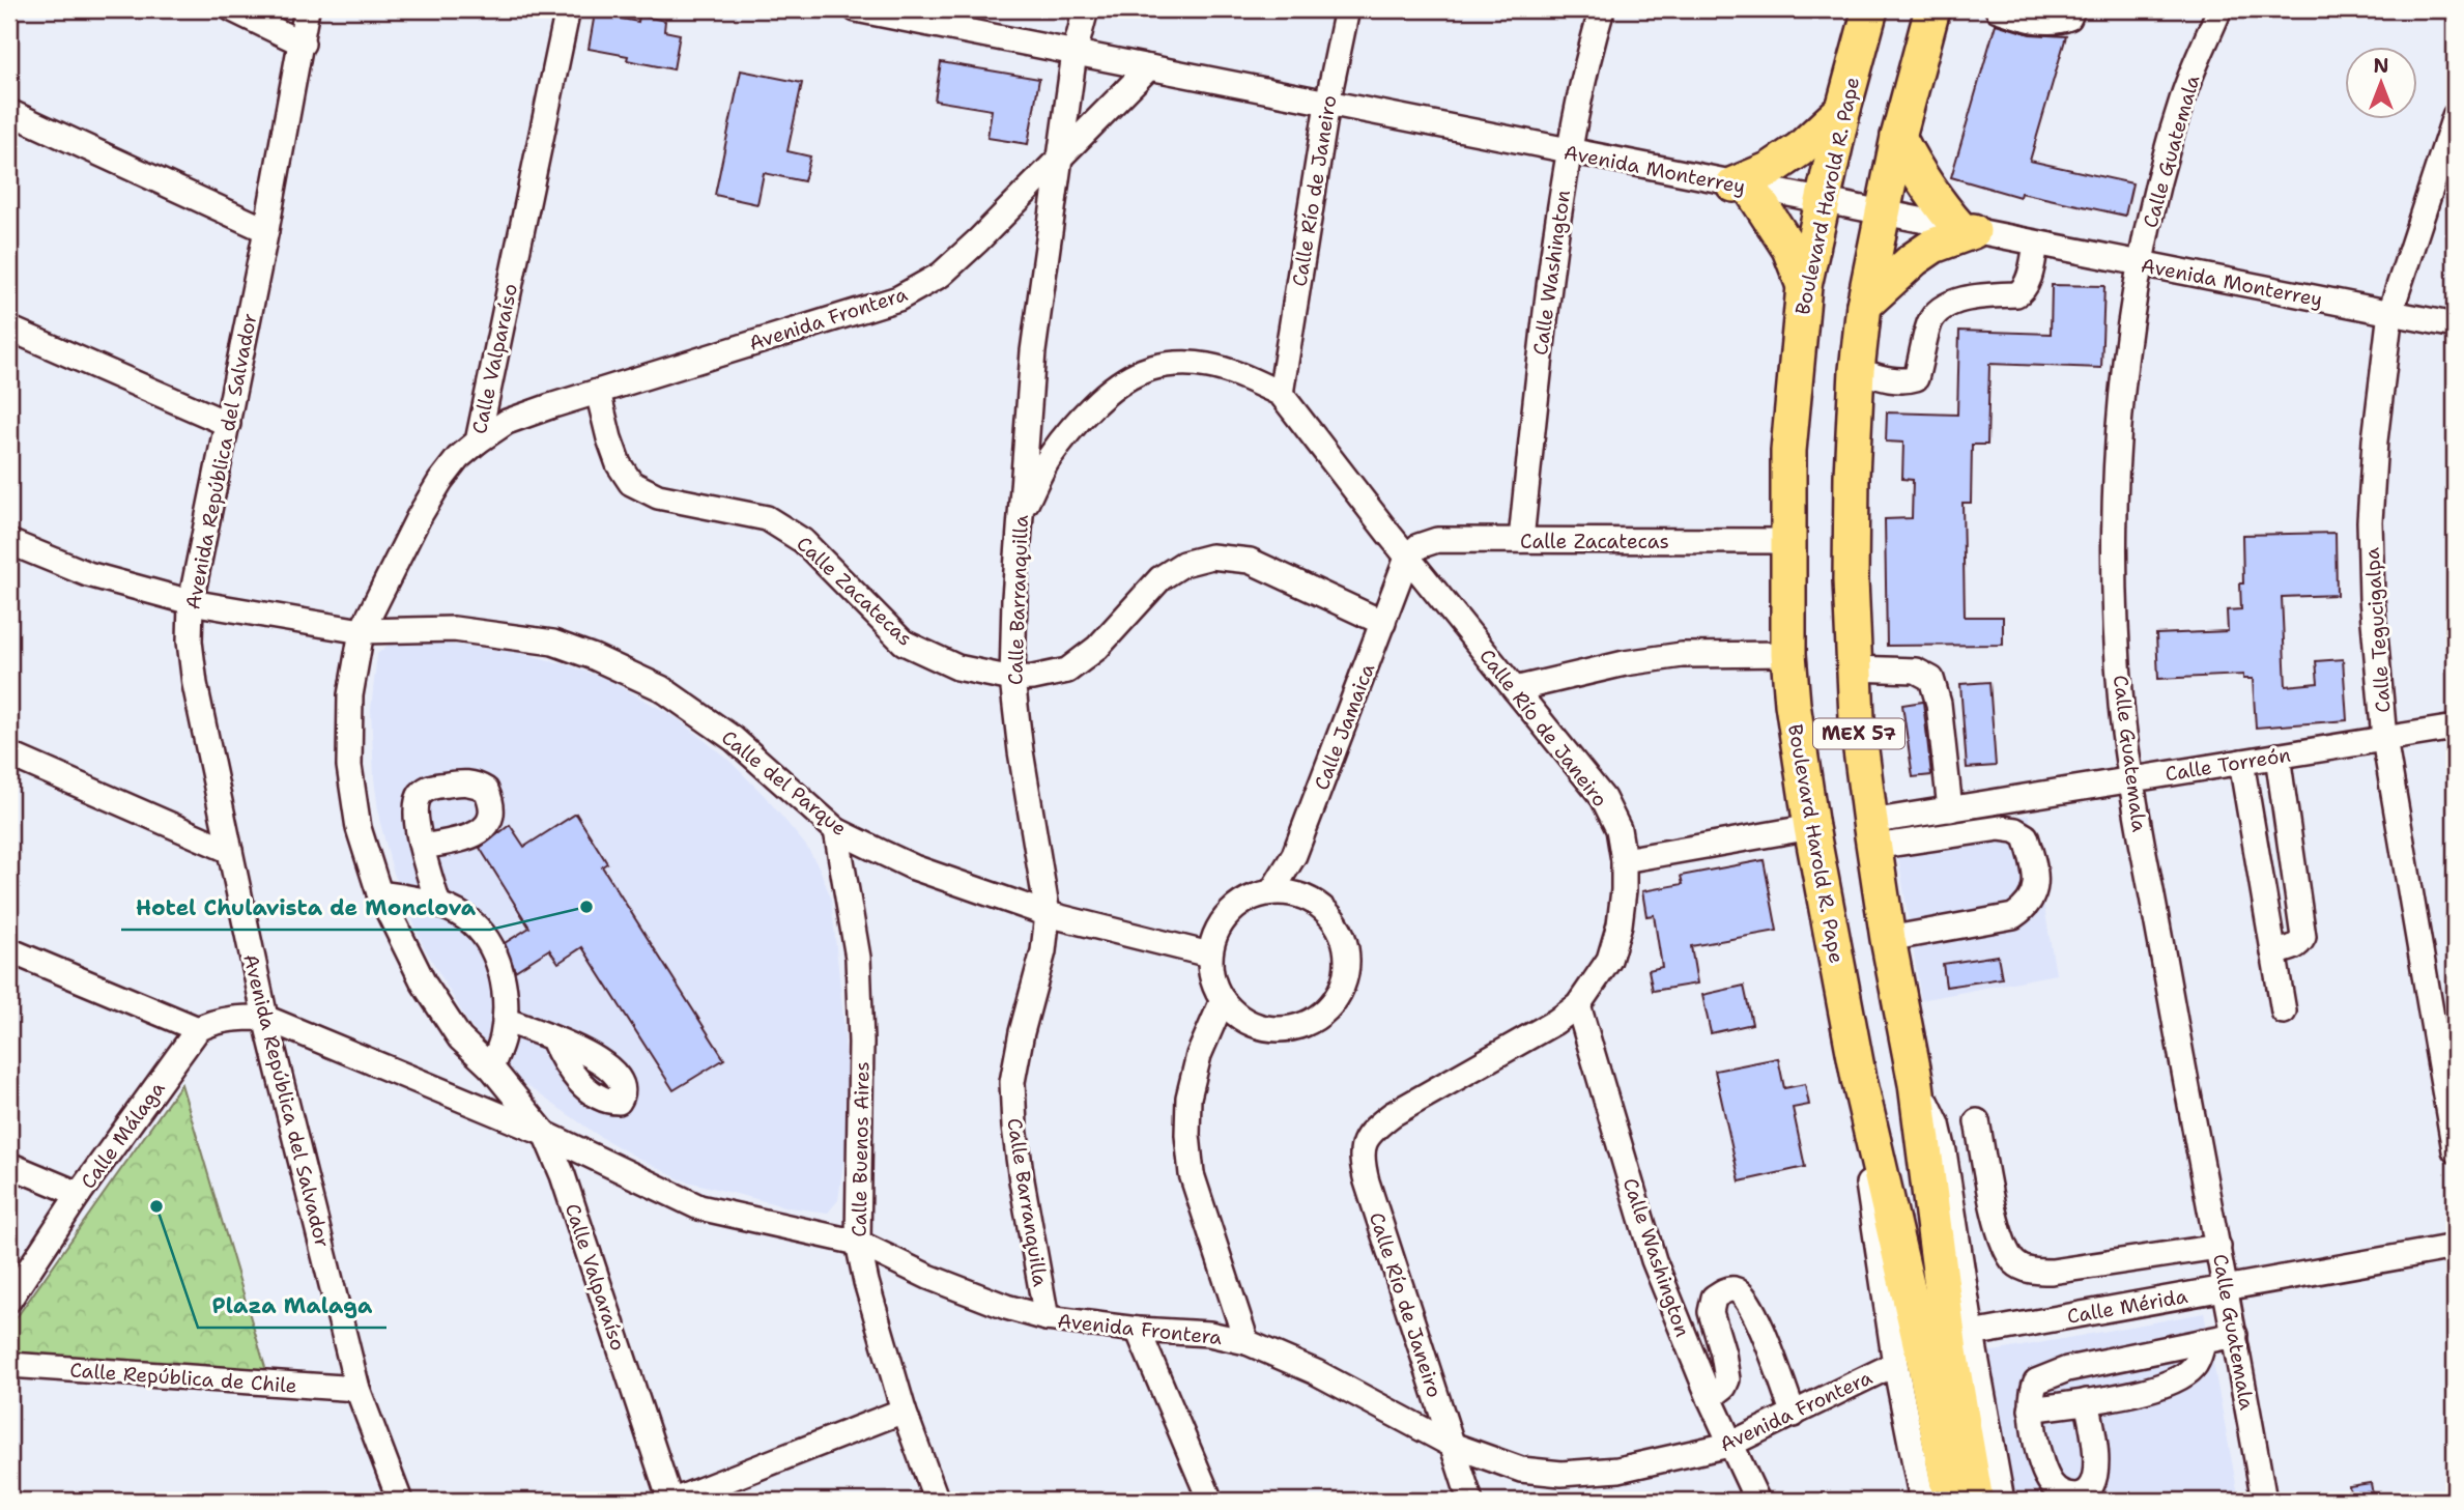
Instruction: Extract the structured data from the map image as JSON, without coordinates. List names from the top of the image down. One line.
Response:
{"streets":{"highway":["Boulevard Harold R. Pape","MEX 57"],"street":["Calle Guatemala","Avenida Monterrey","Calle Río de Janeiro","Calle Washington","Avenida Frontera","Calle Valparaíso","Avenida República del Salvador","Calle Zacatecas","Calle Barranquilla","Calle Tegucigalpa","Calle Jamaica","Calle Torreón","Calle del Parque","Calle Málaga","Calle Buenos Aires","Calle Mérida","Calle República de Chile"]},"crossings":[["Calle Guatemala","Avenida Monterrey"],["Calle Guatemala","Calle Torreón"],["Calle Guatemala","Calle Mérida"],["Avenida Monterrey","Calle Río de Janeiro"],["Avenida Monterrey","Boulevard Harold R. Pape"],["Avenida Monterrey","Calle Washington"],["Avenida Monterrey","Avenida Frontera"],["Avenida Monterrey","Calle Barranquilla"],["Avenida Monterrey","Calle Tegucigalpa"],["Calle Río de Janeiro","Calle Washington"],["Calle Río de Janeiro","Avenida Frontera"],["Calle Río de Janeiro","Calle Zacatecas"],["Calle Río de Janeiro","Calle Jamaica"],["Boulevard Harold R. Pape","Calle Zacatecas"],["Boulevard Harold R. Pape","Calle Torreón"],["Calle Washington","Avenida Frontera"],["Calle Washington","Calle Zacatecas"],["Avenida Frontera","Calle Valparaíso"],["Avenida Frontera","Avenida República del Salvador"],["Avenida Frontera","Calle Zacatecas"],["Avenida Frontera","Calle Barranquilla"],["Avenida Frontera","Calle Buenos Aires"],["Calle Valparaíso","Calle del Parque"],["Avenida República del Salvador","Calle del Parque"],["Avenida República del Salvador","Calle República de Chile"],["Calle Zacatecas","Calle Barranquilla"],["Calle Zacatecas","Calle Jamaica"],["Calle Barranquilla","Calle del Parque"],["Calle Tegucigalpa","Calle Torreón"],["Calle Jamaica","Calle del Parque"],["Calle del Parque","Calle Buenos Aires"]],"places":["Hotel Chulavista de Monclova","Plaza Malaga"],"north":"top"}
